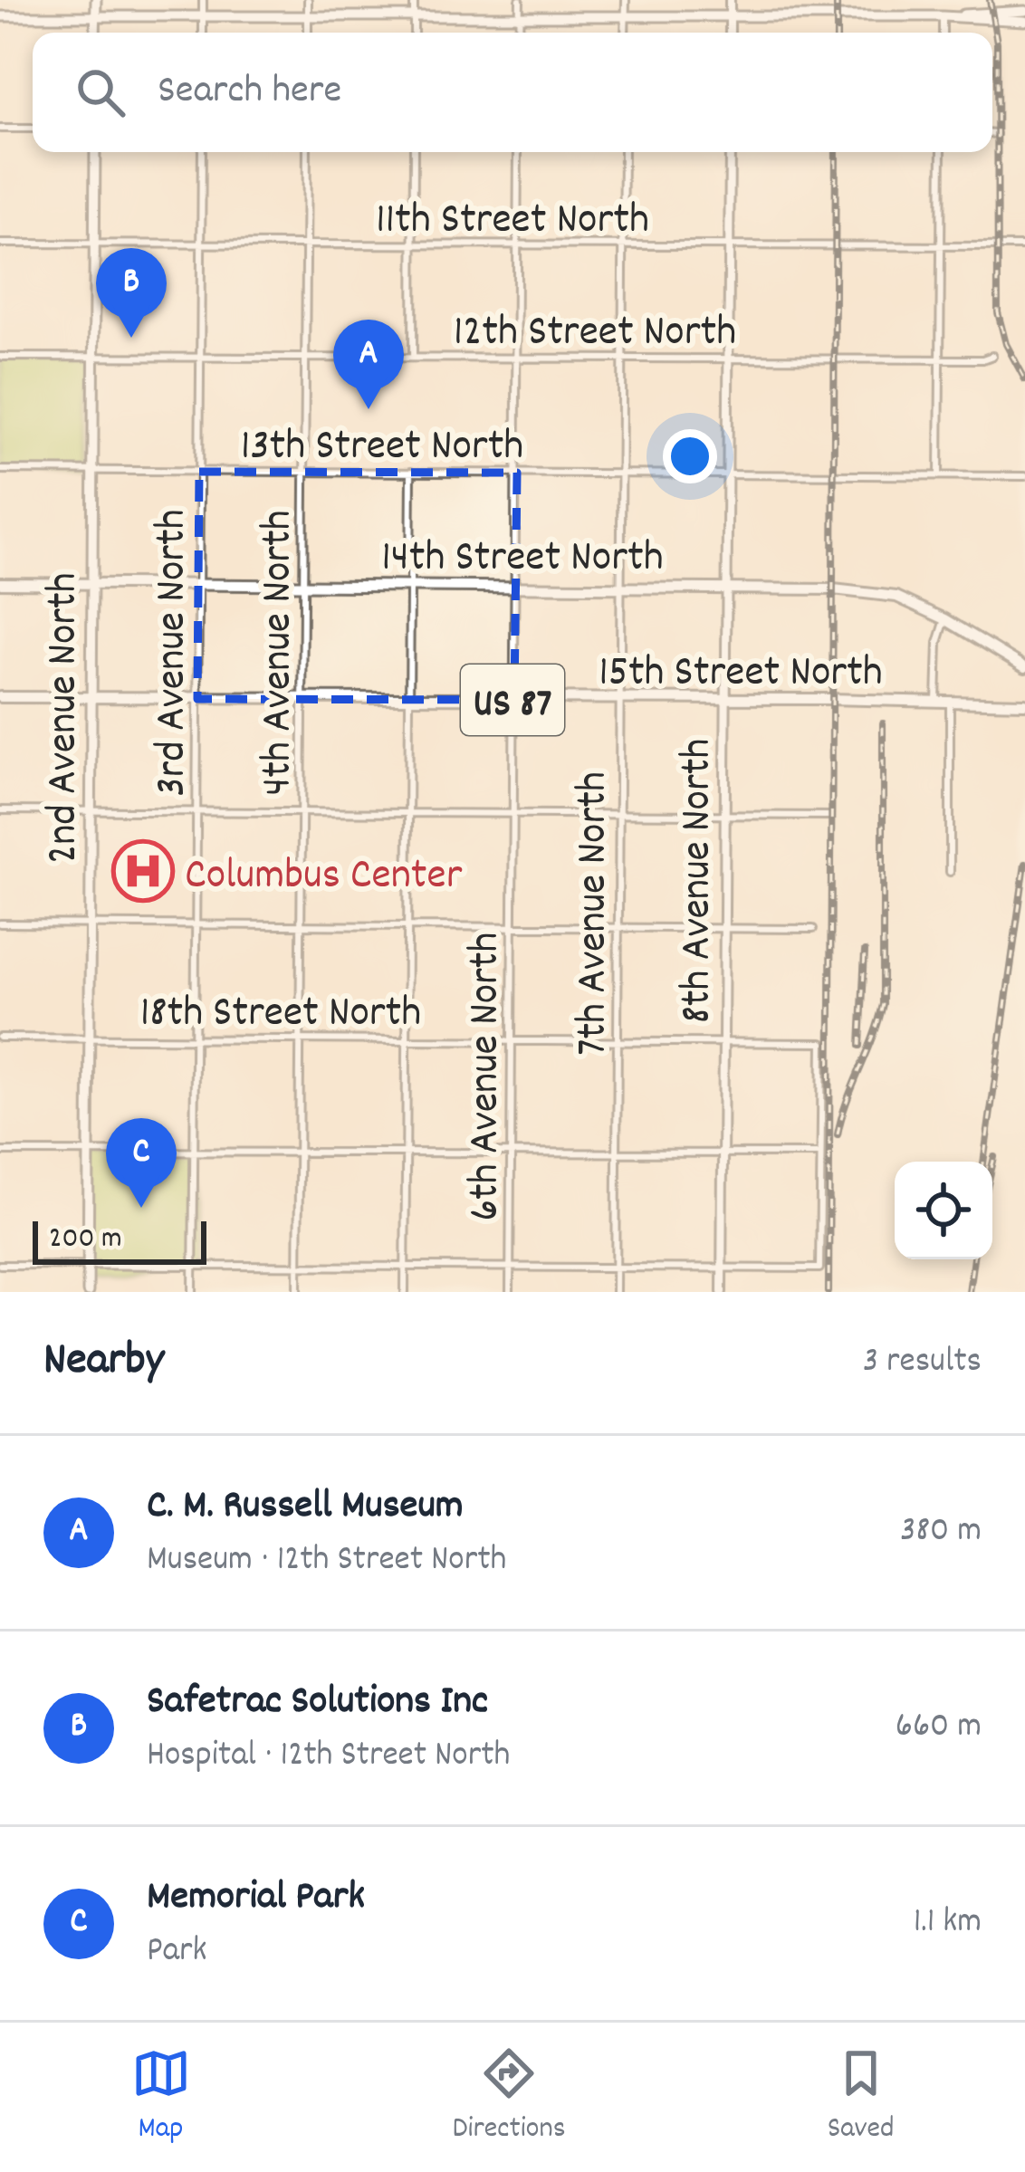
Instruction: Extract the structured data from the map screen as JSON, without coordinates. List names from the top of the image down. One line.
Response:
{"streets":{"main road":["14th Street North","15th Street North","US 87","2nd Avenue North"],"street":["11th Street North","12th Street North","13th Street North","3rd Avenue North","4th Avenue North","8th Avenue North","7th Avenue North","18th Street North","6th Avenue North"]},"crossings":[["11th Street North","3rd Avenue North"],["11th Street North","4th Avenue North"],["11th Street North","2nd Avenue North"],["11th Street North","8th Avenue North"],["11th Street North","7th Avenue North"],["11th Street North","6th Avenue North"],["12th Street North","3rd Avenue North"],["12th Street North","4th Avenue North"],["12th Street North","2nd Avenue North"],["12th Street North","8th Avenue North"],["12th Street North","7th Avenue North"],["12th Street North","6th Avenue North"],["13th Street North","3rd Avenue North"],["13th Street North","4th Avenue North"],["13th Street North","2nd Avenue North"],["13th Street North","8th Avenue North"],["13th Street North","7th Avenue North"],["13th Street North","6th Avenue North"],["14th Street North","3rd Avenue North"],["14th Street North","4th Avenue North"],["14th Street North","2nd Avenue North"],["14th Street North","8th Avenue North"],["14th Street North","7th Avenue North"],["14th Street North","6th Avenue North"],["3rd Avenue North","15th Street North"],["3rd Avenue North","18th Street North"],["4th Avenue North","15th Street North"],["4th Avenue North","18th Street North"],["15th Street North","2nd Avenue North"],["15th Street North","8th Avenue North"],["15th Street North","7th Avenue North"],["15th Street North","6th Avenue North"],["2nd Avenue North","18th Street North"],["8th Avenue North","18th Street North"],["7th Avenue North","18th Street North"],["18th Street North","6th Avenue North"]],"places":{"hospital":["Columbus Center"]},"scale_bar":"200 m","page":{"search":"Search here","pins":["B","A","C"],"scale":"200 m","heading":["Nearby","3 results"],"list":[{"mark":"A","name":"C. M. Russell Museum","note":"Museum · 12th Street North","value":"380 m"},{"mark":"B","name":"Safetrac Solutions Inc","note":"Hospital · 12th Street North","value":"660 m"},{"mark":"C","name":"Memorial Park","note":"Park","value":"1.1 km"}],"nav":["Map","Directions","Saved"]}}
